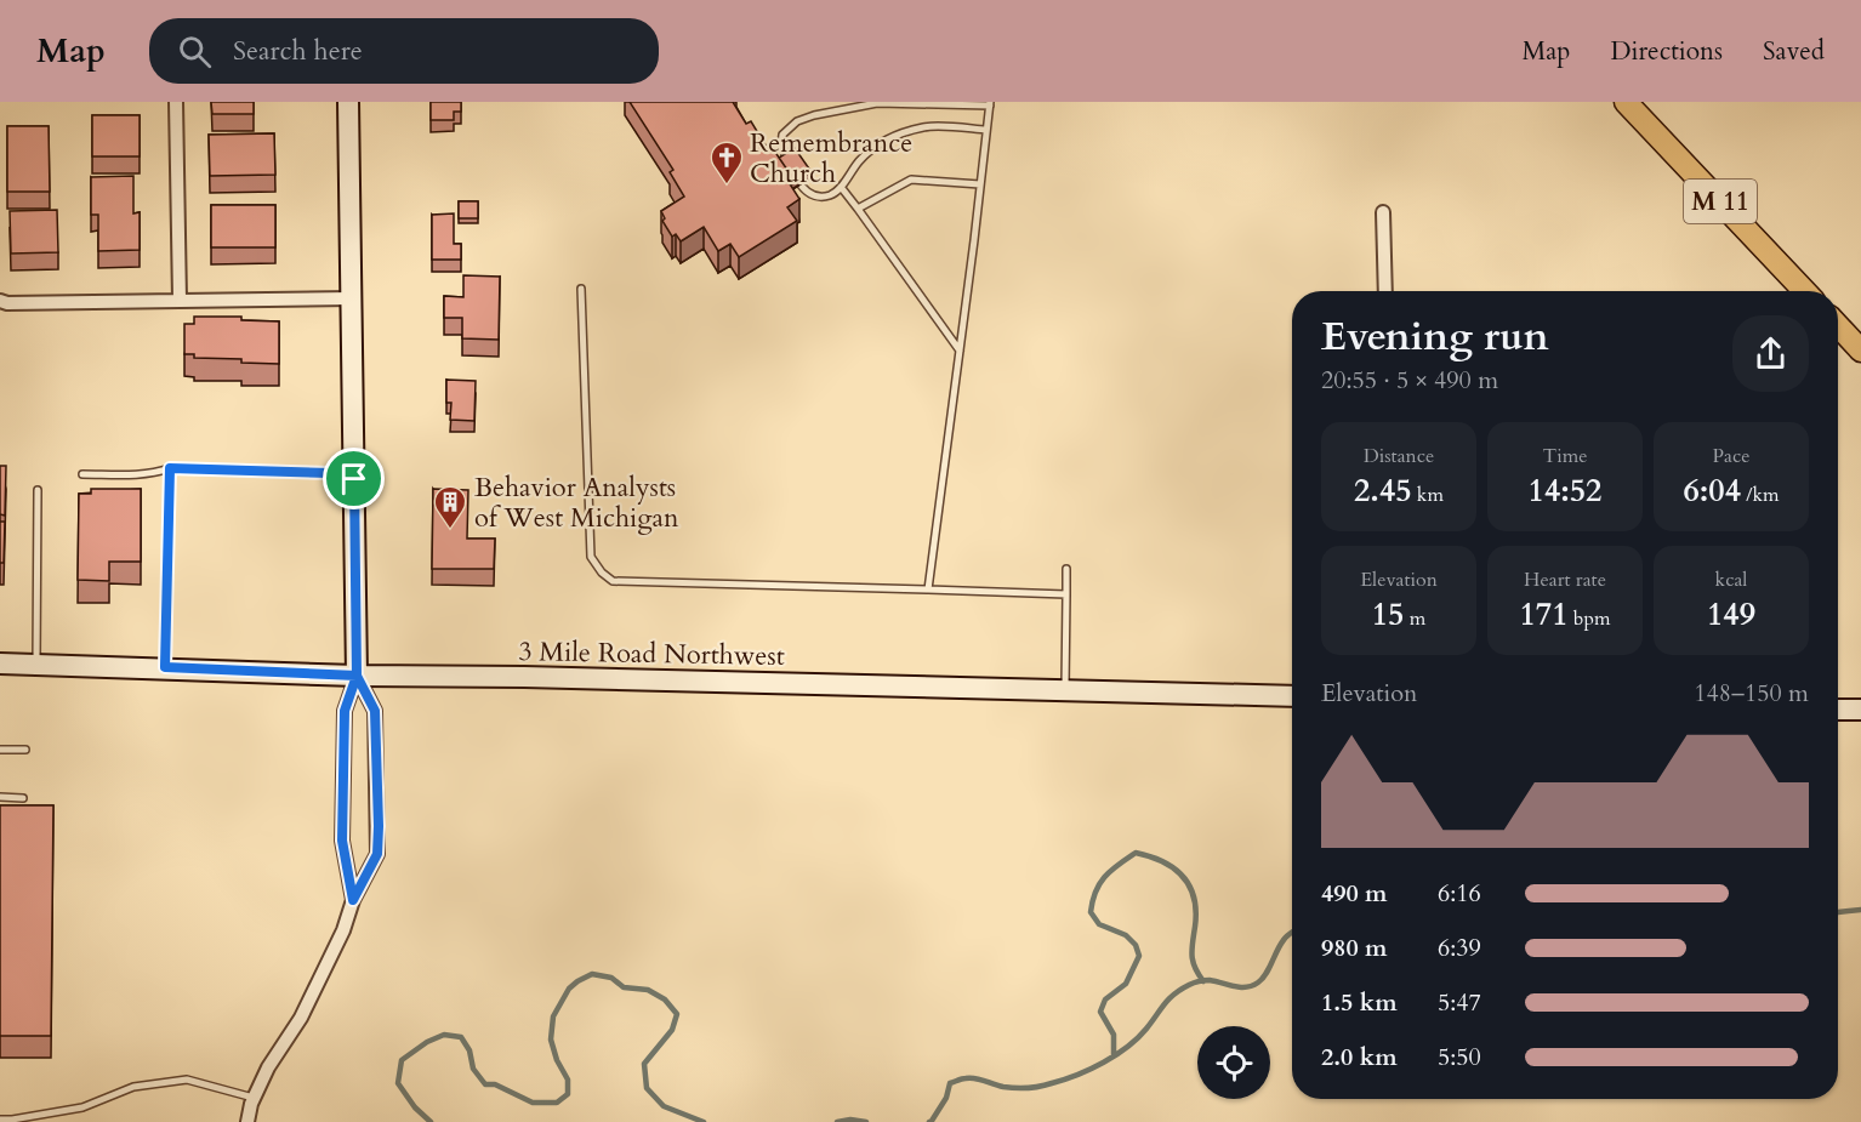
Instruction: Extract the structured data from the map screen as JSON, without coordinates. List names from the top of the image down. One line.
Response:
{"streets":{"main road":["M 11"],"street":["3 Mile Road Northwest"]},"places":{"church":["Remembrance Church"],"building":["Behavior Analysts of West Michigan"]},"page":{"header":"Map","search":"Search here","nav":["Map","Directions","Saved"],"heading":["Evening run","20:55 · 5 × 490 m"],"stats":[["Distance","2.45 km"],["Time","14:52"],["Pace","6:04 /km"],["Elevation","15 m"],["Heart rate","171 bpm"],["kcal","149"]],"chart":["Elevation","148–150 m"],"list":[{"name":"490 m","note":"6:16"},{"name":"980 m","note":"6:39"},{"name":"1.5 km","note":"5:47"},{"name":"2.0 km","note":"5:50"}]}}
